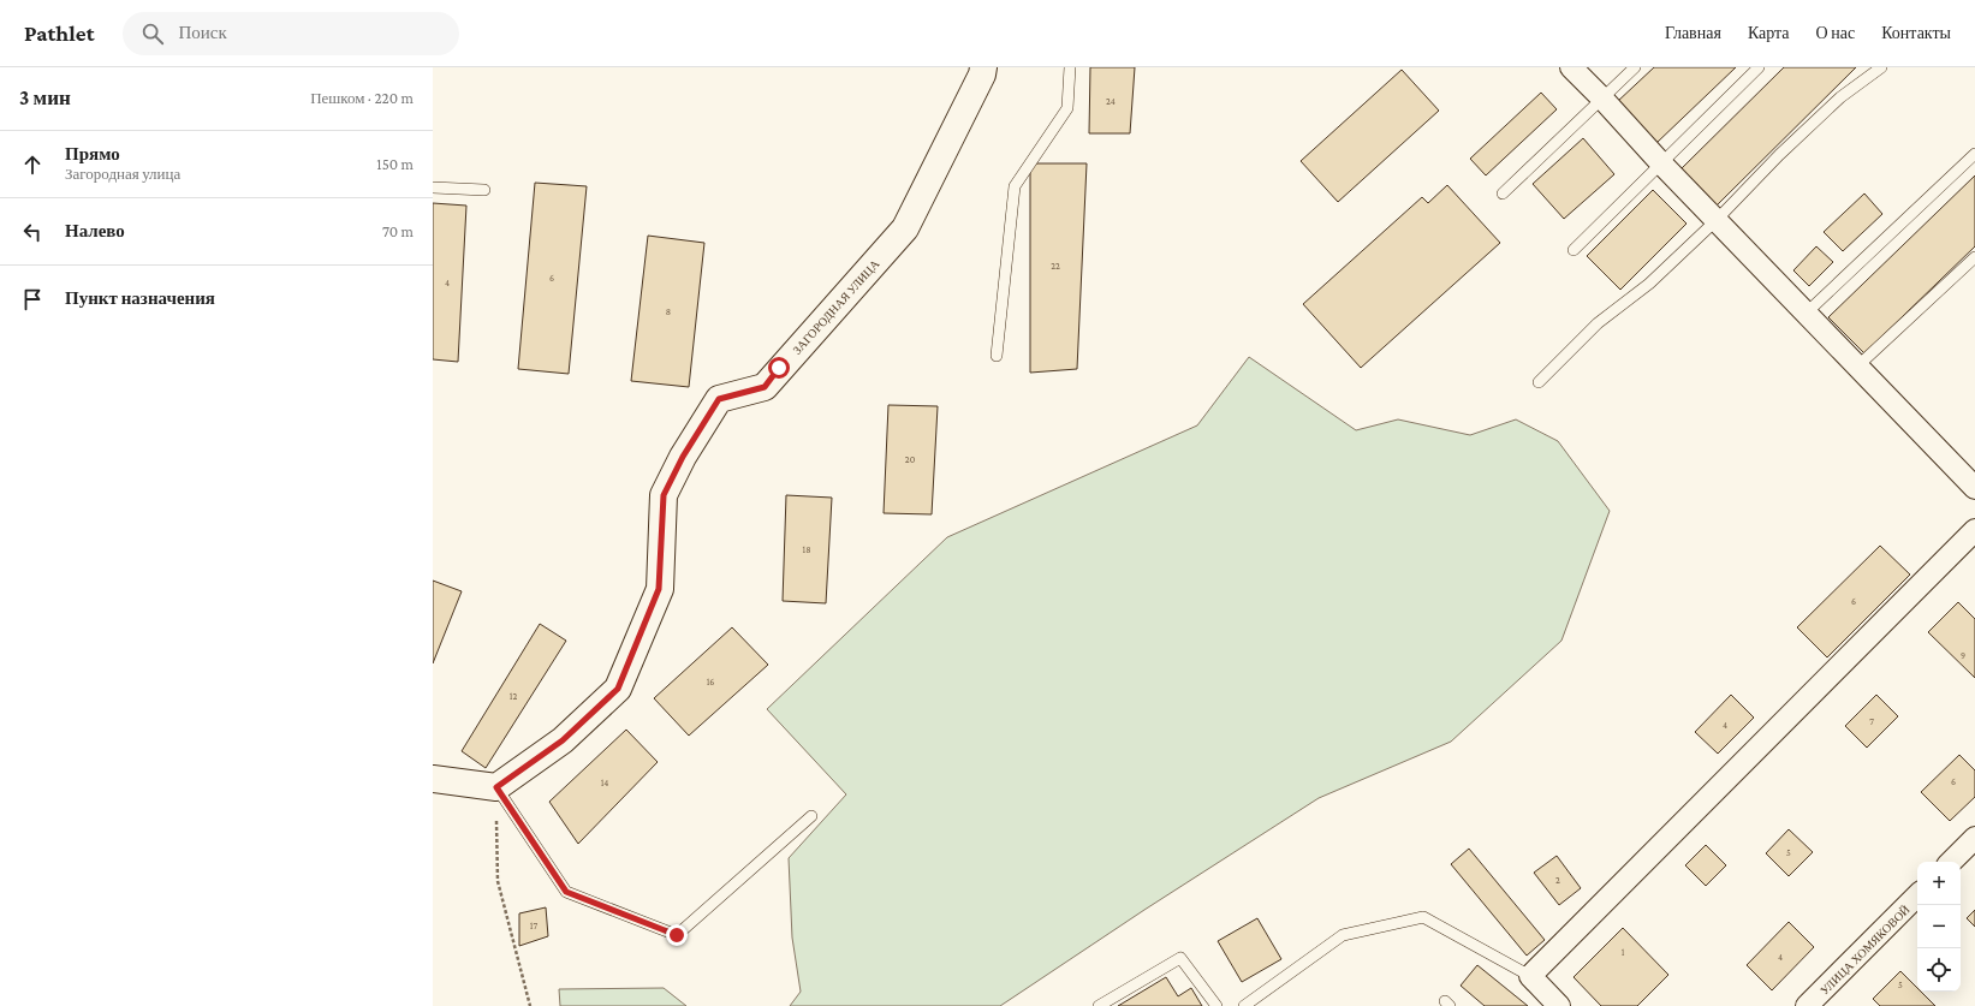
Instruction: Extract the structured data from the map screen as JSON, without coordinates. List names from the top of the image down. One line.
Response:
{"streets":{"street":["ЗАГОРОДНАЯ УЛИЦА","УЛИЦА ХОМЯКОВОЙ"]},"house_numbers":["24","22","6","4","8","20","18","6","9","16","12","7","4","6","14","5","2","17","1","4","5"],"page":{"header":"Pathlet","search":"Поиск","nav":["Главная","Карта","О нас","Контакты"],"heading":["3 мин","Пешком · 220 m"],"list":[["Прямо","Загородная улица","150 m"],["Налево","70 m"],"Пункт назначения"],"map_buttons":["+","−"]}}
